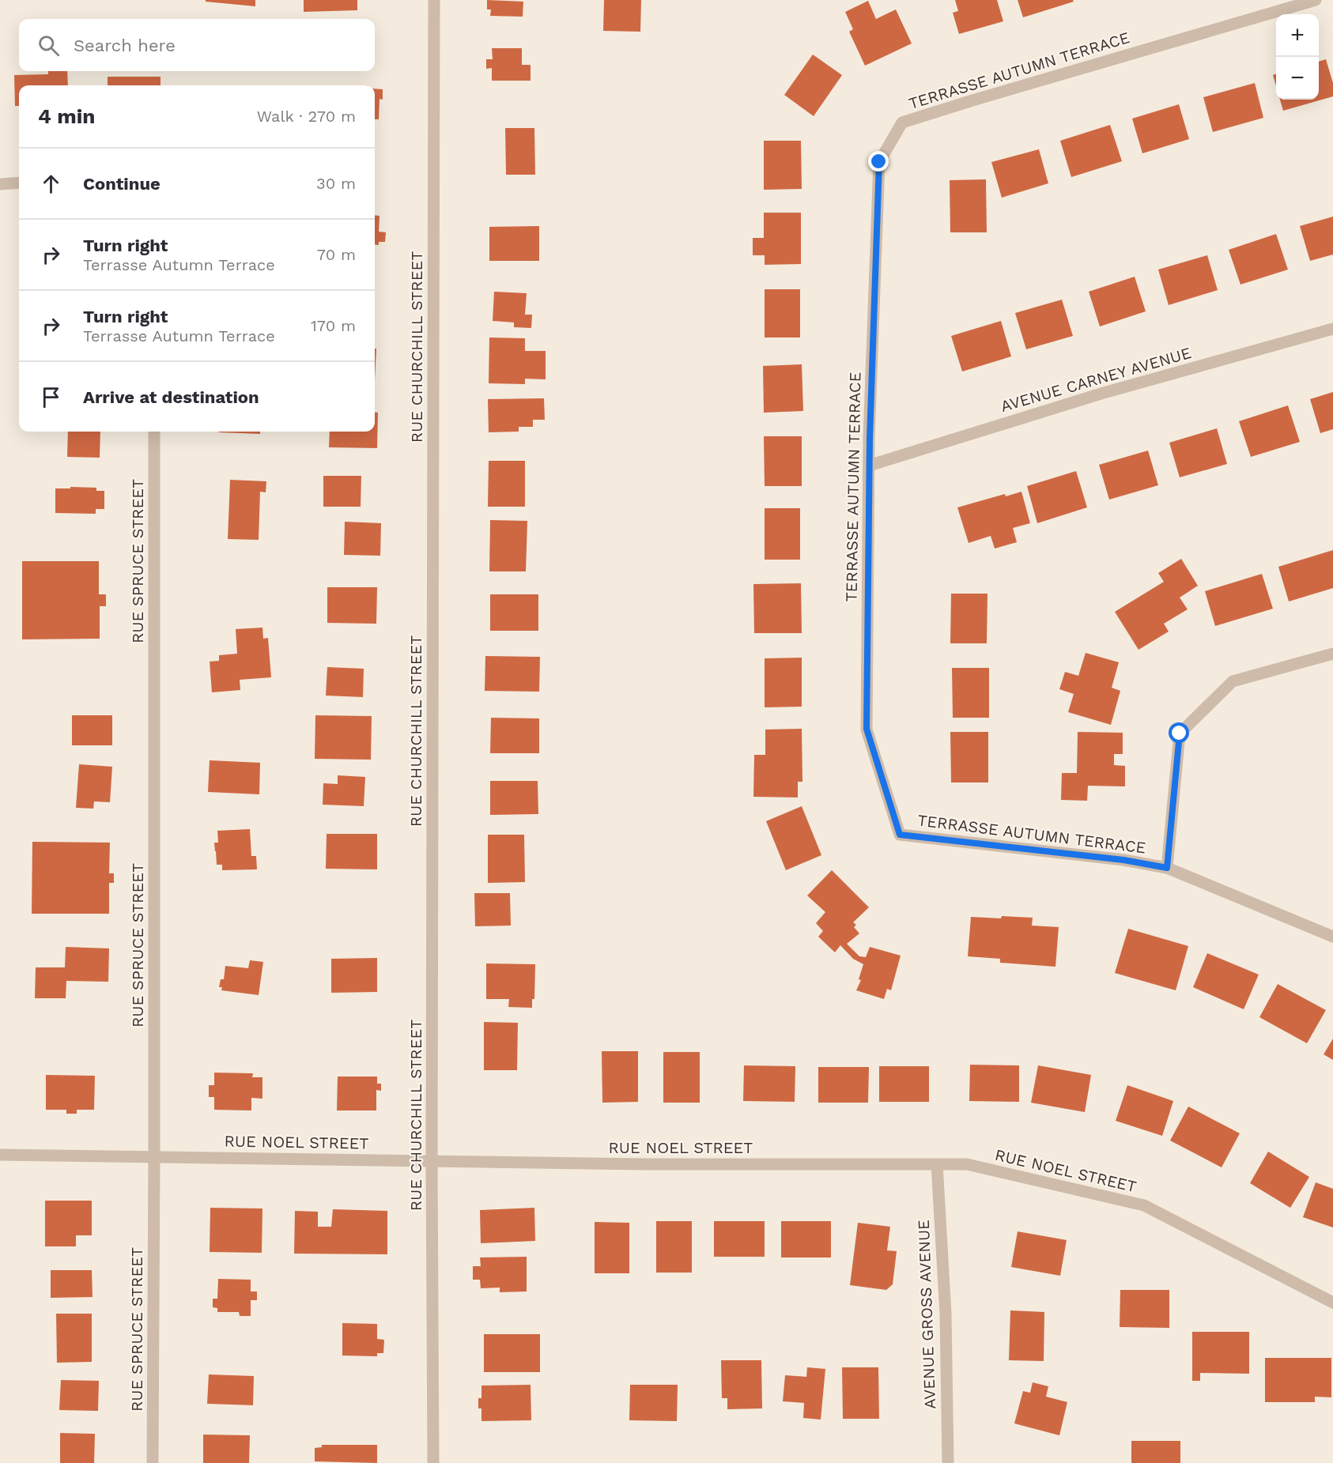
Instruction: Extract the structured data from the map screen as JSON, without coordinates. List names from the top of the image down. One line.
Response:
{"streets":{"street":["TERRASSE AUTUMN TERRACE","RUE CHURCHILL STREET","AVENUE CARNEY AVENUE","RUE SPRUCE STREET","RUE NOEL STREET","AVENUE GROSS AVENUE"]},"crossings":[["TERRASSE AUTUMN TERRACE","AVENUE CARNEY AVENUE"],["RUE CHURCHILL STREET","RUE NOEL STREET"],["RUE SPRUCE STREET","RUE NOEL STREET"],["RUE NOEL STREET","AVENUE GROSS AVENUE"]],"page":{"map_buttons":["+","−"],"search":"Search here","heading":["4 min","Walk · 270 m"],"list":[["Continue","30 m"],["Turn right","Terrasse Autumn Terrace","70 m"],["Turn right","Terrasse Autumn Terrace","170 m"],"Arrive at destination"]}}
